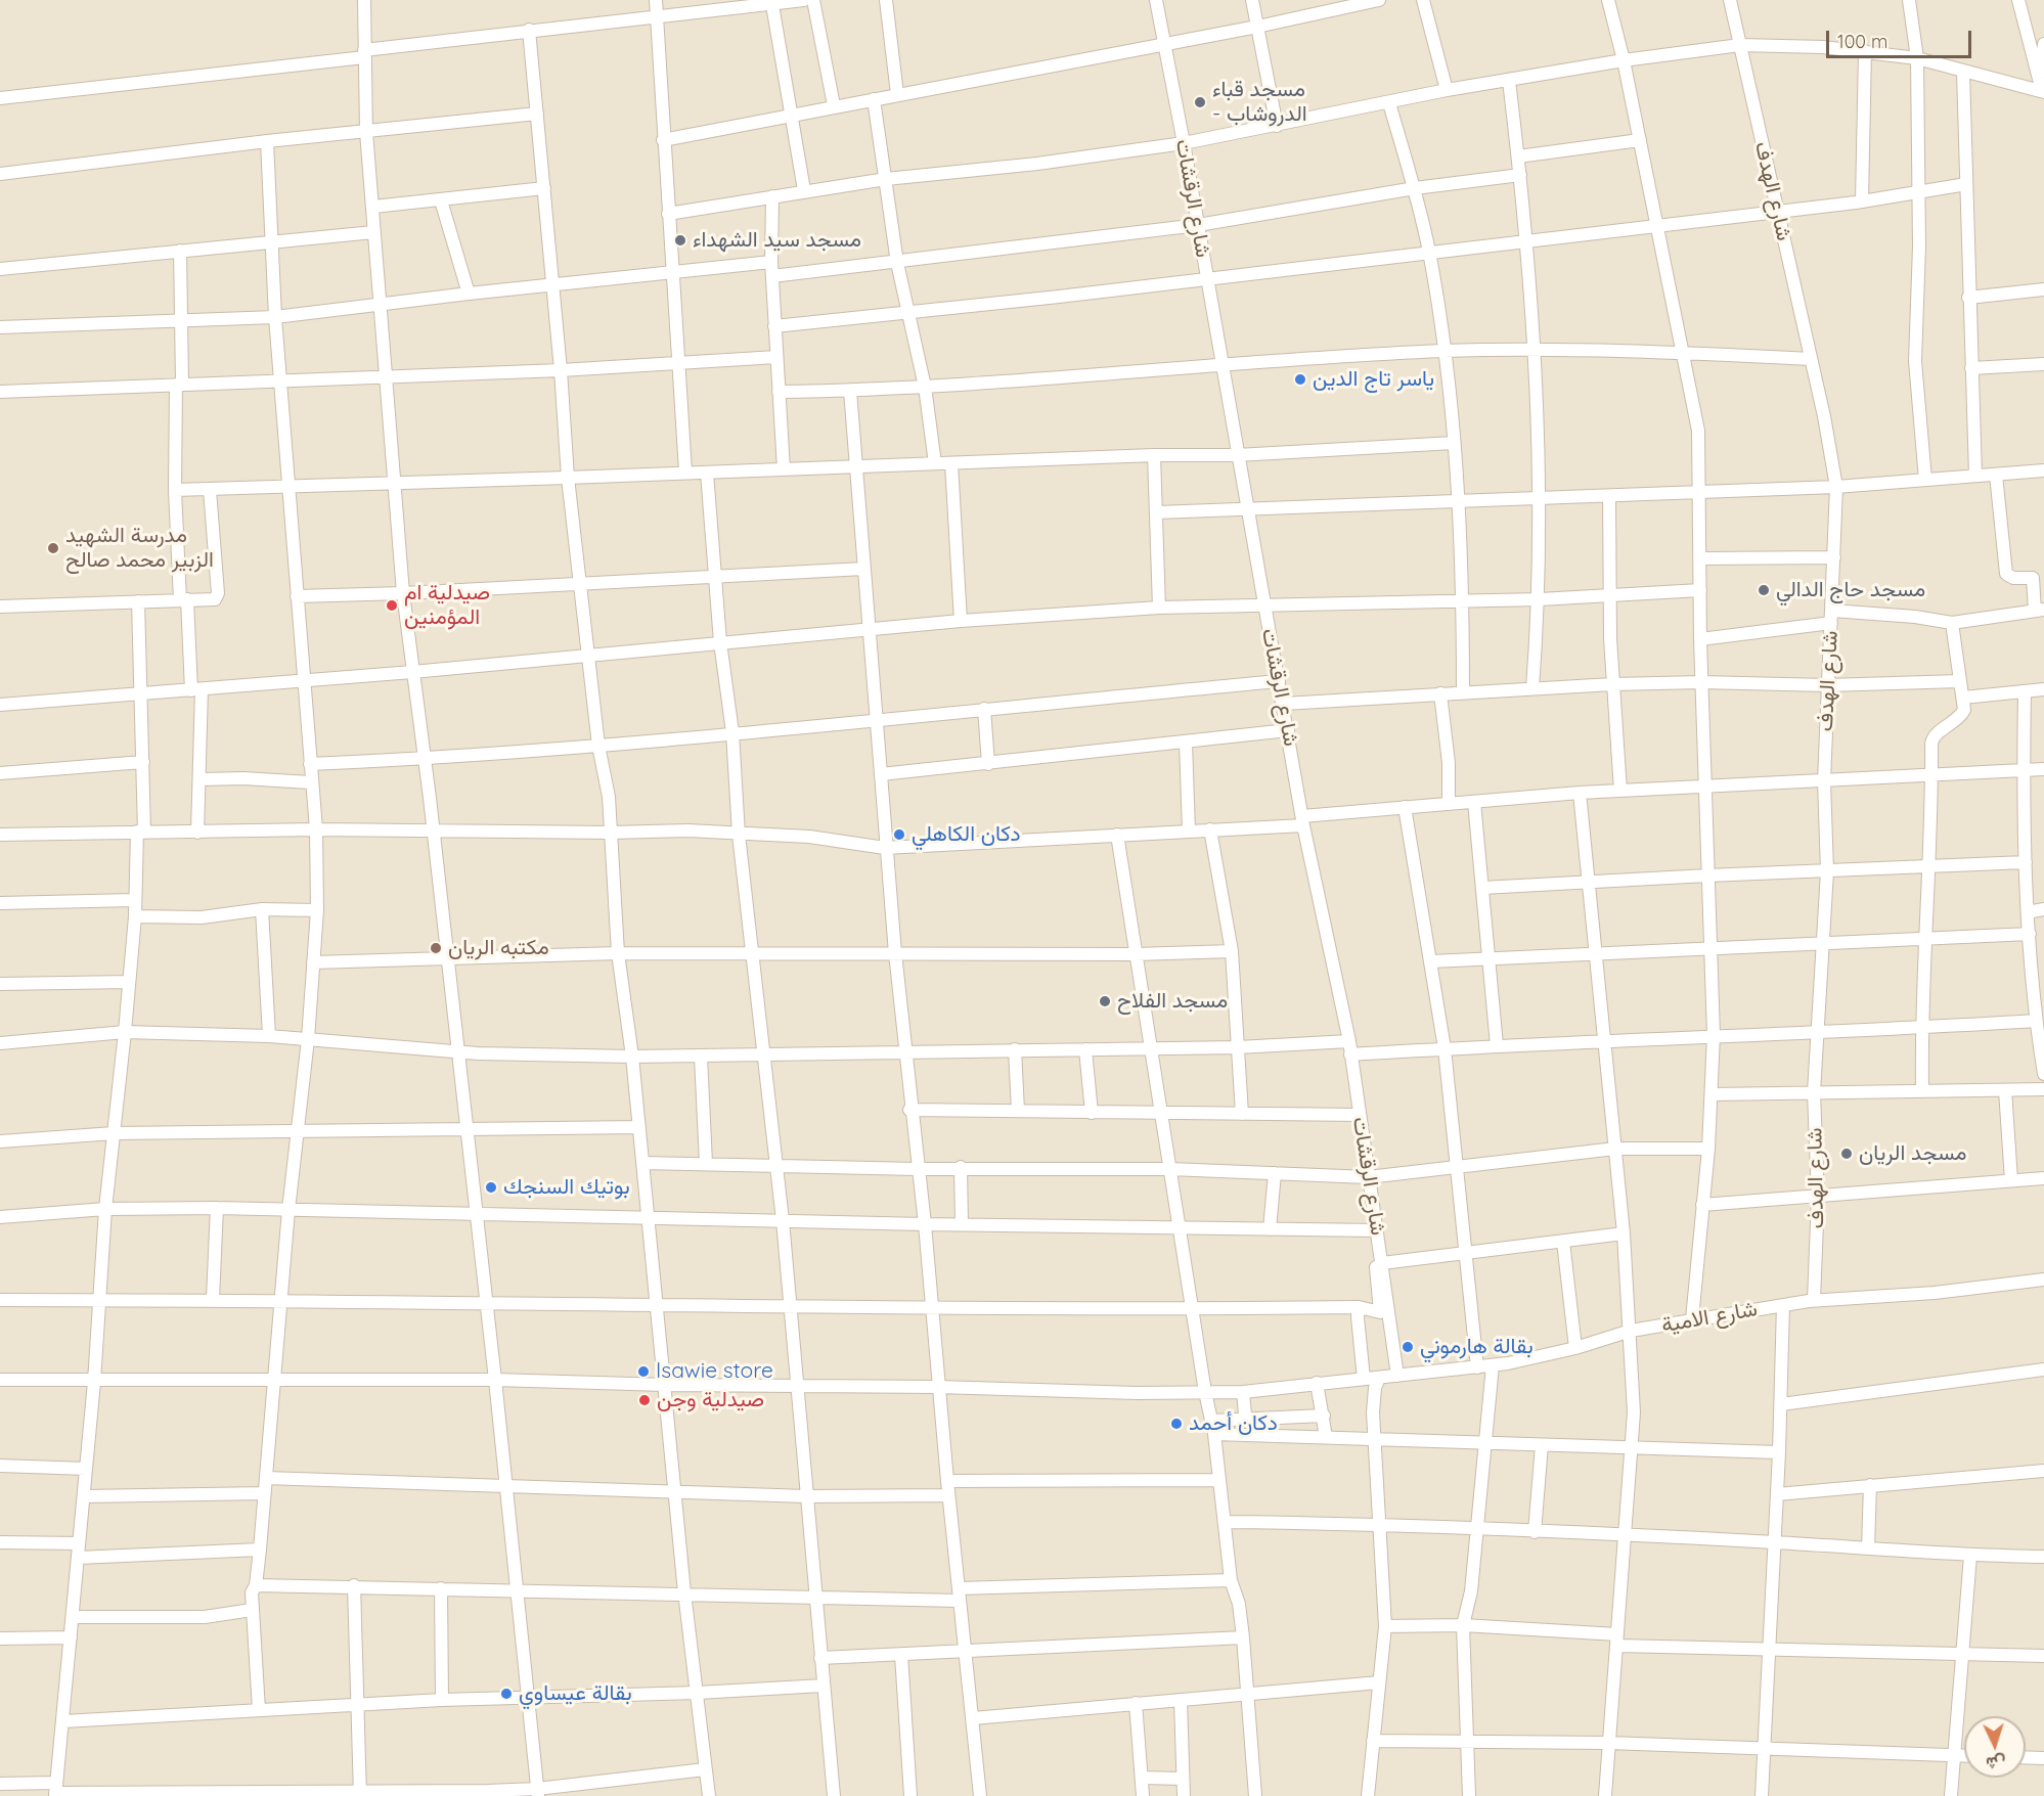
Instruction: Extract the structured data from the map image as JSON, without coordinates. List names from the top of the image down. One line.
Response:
{"streets":{"street":["شارع الهدف","شارع الرقشات","شارع الامية"]},"crossings":[["شارع الهدف","شارع الامية"],["شارع الرقشات","شارع الامية"]],"places":["مسجد قباء - الدروشاب","مسجد سيد الشهداء","ياسر تاج الدين","مدرسة الشهيد الزبير محمد صالح","مسجد حاج الدالي","صيدلية ام المؤمنين","دكان الكاهلي","مكتبه الريان","مسجد الفلاح","مسجد الريان","بوتيك السنجك","بقالة هارموني","Isawie store","صيدلية وجن","دكان أحمد","بقالة عيساوي"],"scale_bar":"100 m","north":"bottom"}
